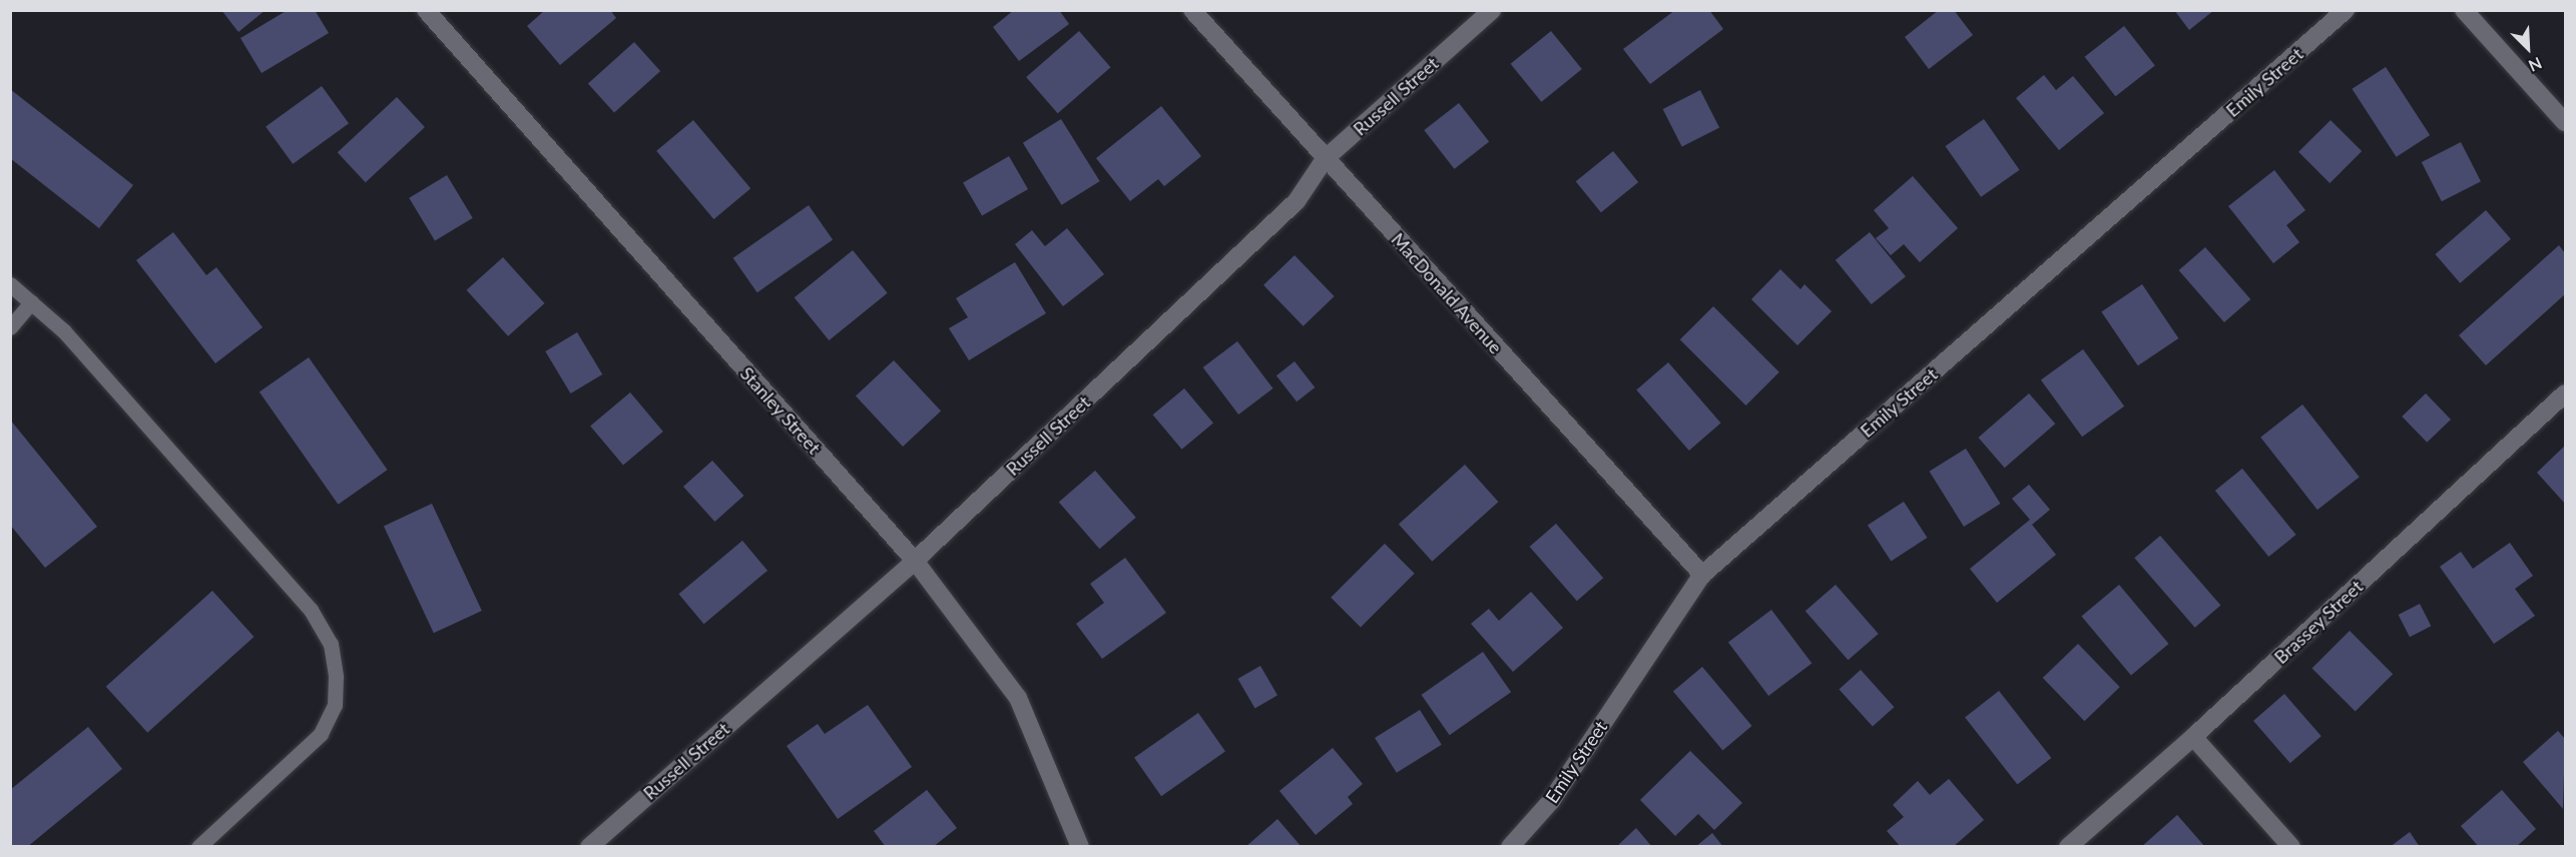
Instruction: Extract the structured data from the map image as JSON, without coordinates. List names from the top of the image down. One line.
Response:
{"streets":{"street":["Emily Street","Russell Street","MacDonald Avenue","Stanley Street","Brassey Street"]},"crossings":[["Emily Street","MacDonald Avenue"],["Russell Street","MacDonald Avenue"],["Russell Street","Stanley Street"]],"north":"bottom right"}
